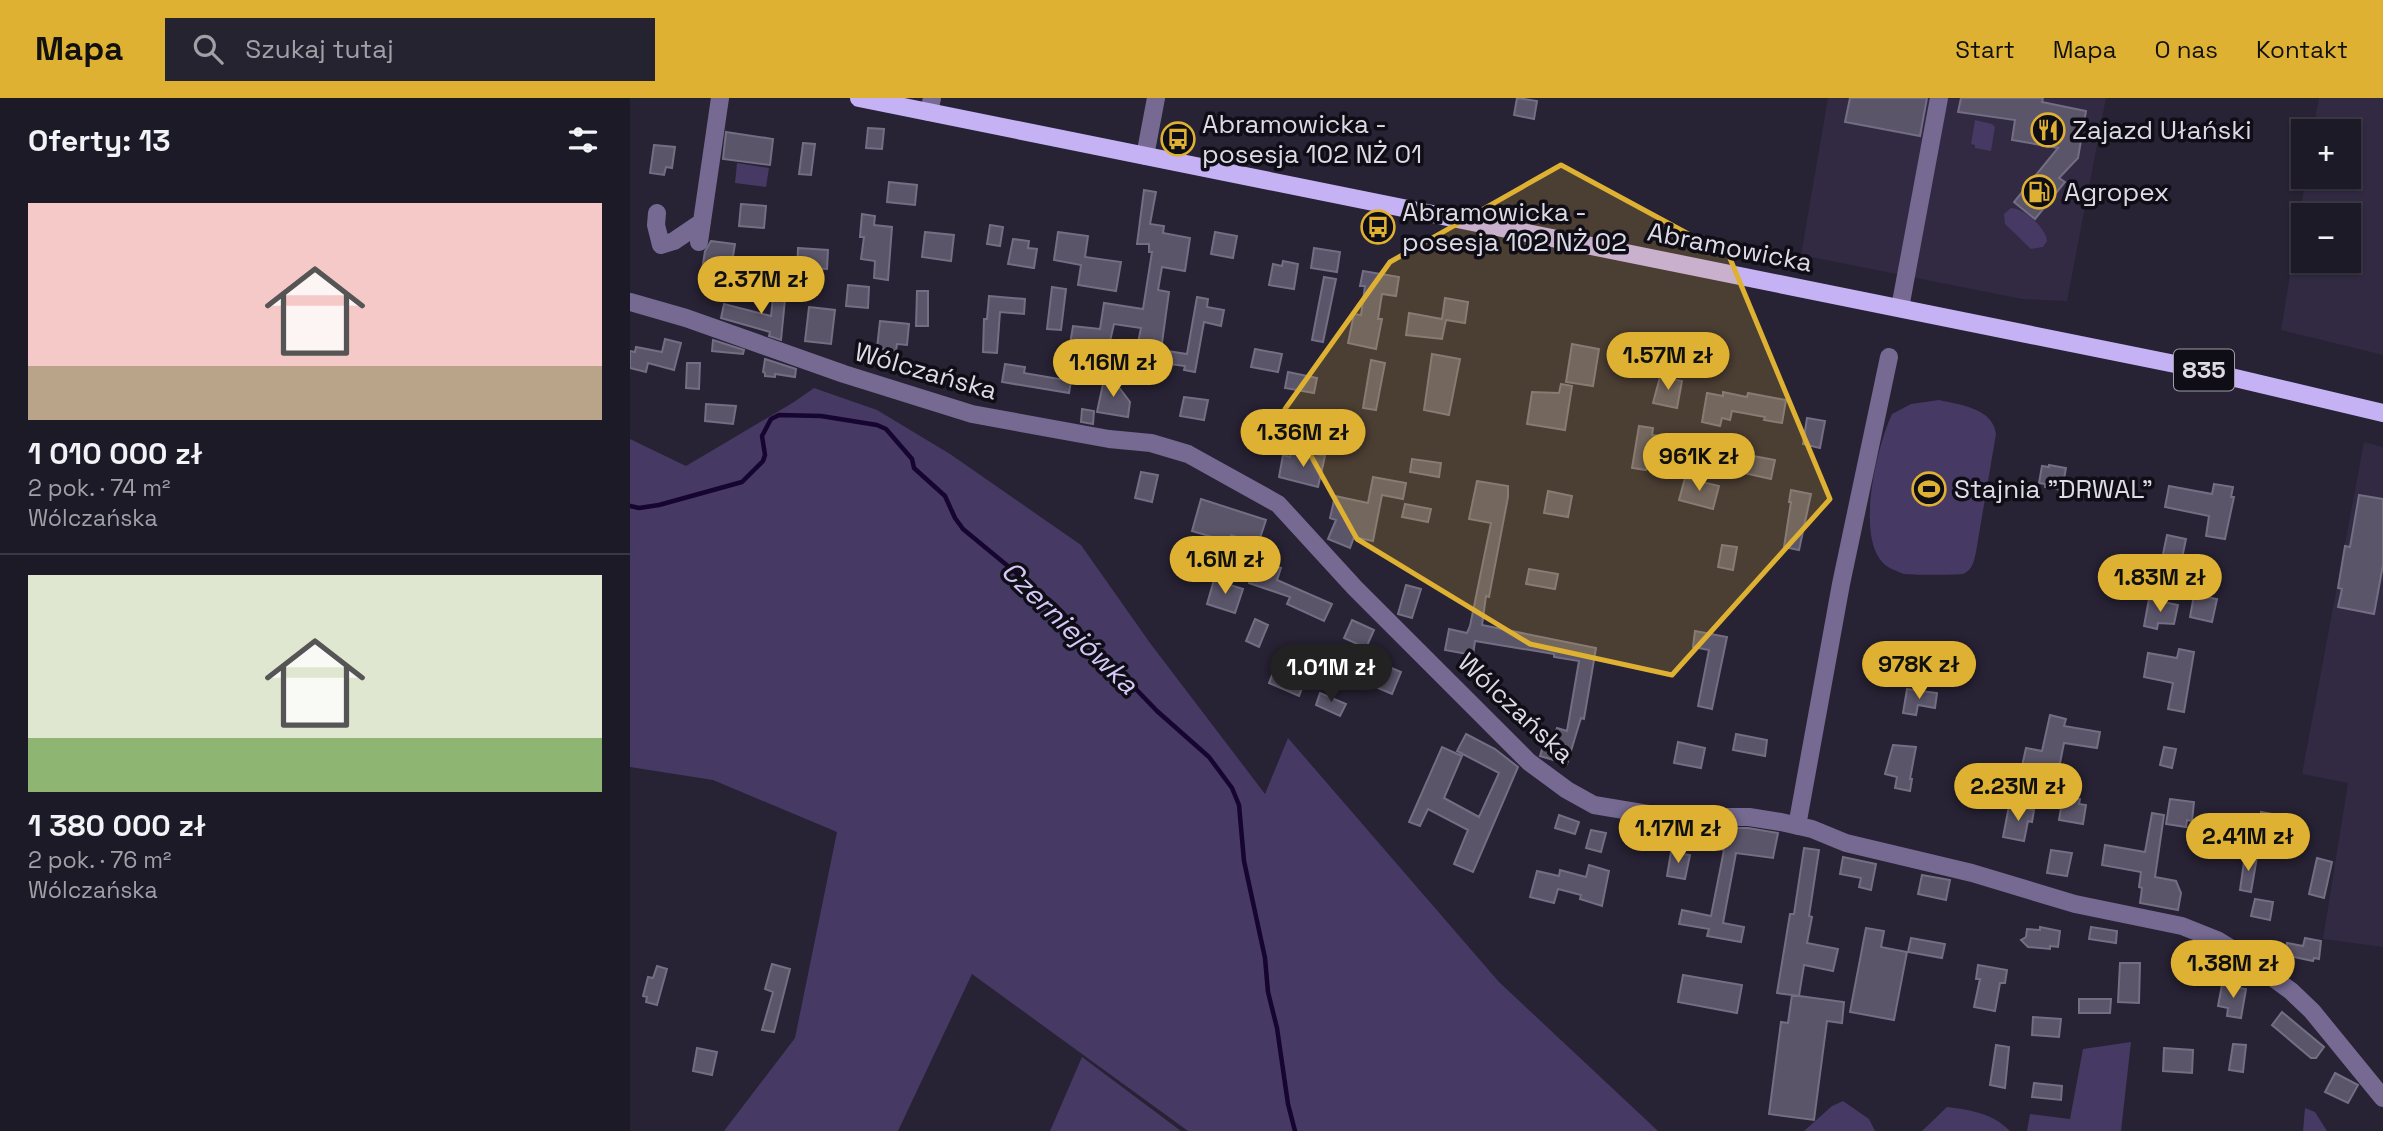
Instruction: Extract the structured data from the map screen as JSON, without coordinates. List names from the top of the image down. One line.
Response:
{"streets":{"main road":["Abramowicka","835"],"street":["Wólczańska"]},"water":["Czerniejówka"],"places":{"restaurant":["Zajazd Ułański"],"bus stop":["Abramowicka - posesja 102 NŻ 01","Abramowicka - posesja 102 NŻ 02"],"fuel station":["Agropex"],"sports":["Stajnia \"DRWAL\""]},"page":{"header":"Mapa","search":"Szukaj tutaj","nav":["Start","Mapa","O nas","Kontakt"],"heading":"Oferty: 13","map_buttons":["+","−"],"list":[{"name":"1 010 000 zł","note":"2 pok. · 74 m² · Wólczańska"},{"name":"1 380 000 zł","note":"2 pok. · 76 m² · Wólczańska"}],"price":["2.37M zł","1.57M zł","1.16M zł","1.36M zł","961K zł","1.6M zł","1.83M zł","978K zł","1.01M zł","2.23M zł","1.17M zł","2.41M zł","1.38M zł"]}}
